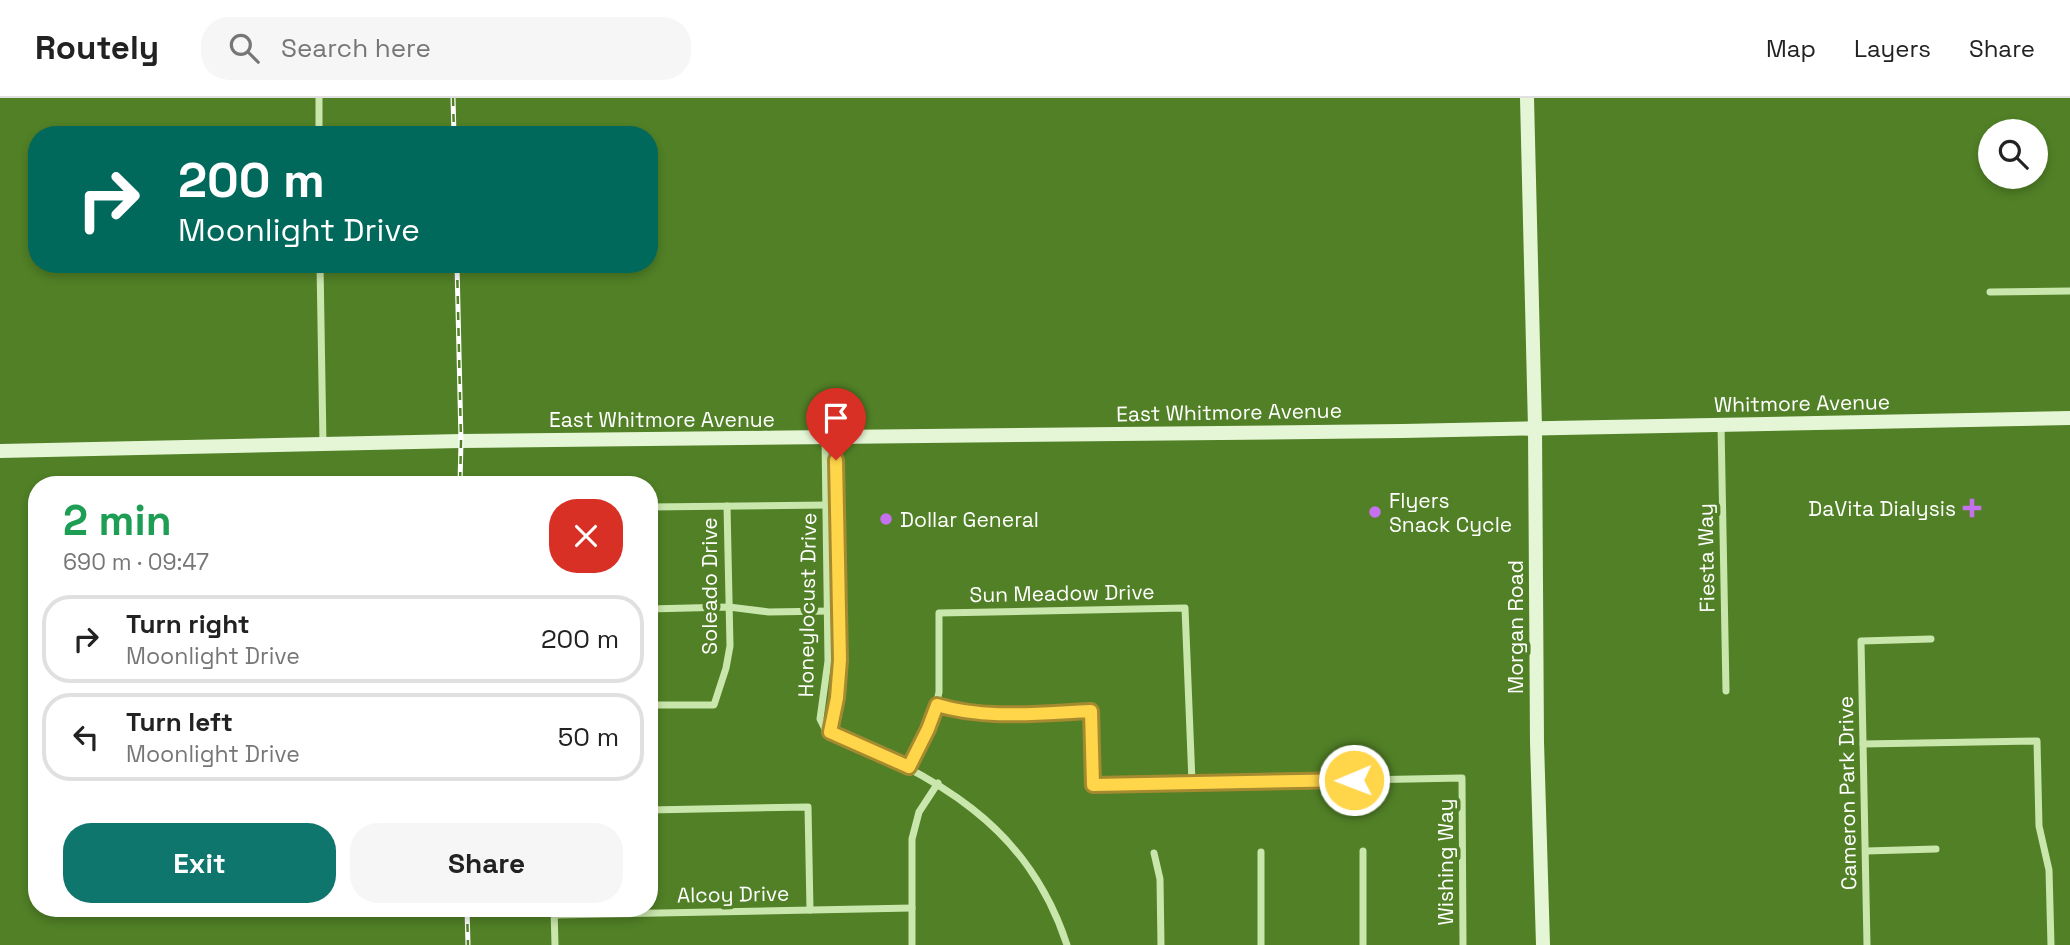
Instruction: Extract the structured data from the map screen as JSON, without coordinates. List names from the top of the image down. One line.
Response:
{"streets":{"main road":["Whitmore Avenue","East Whitmore Avenue","Morgan Road"],"street":["Fiesta Way","Soleado Drive","Sun Meadow Drive","Honeylocust Drive","Cameron Park Drive","Wishing Way","Alcoy Drive"]},"crossings":[["Whitmore Avenue","East Whitmore Avenue"],["Whitmore Avenue","Fiesta Way"],["Whitmore Avenue","Morgan Road"],["East Whitmore Avenue","Honeylocust Drive"],["East Whitmore Avenue","Morgan Road"],["Sun Meadow Drive","Wishing Way"]],"places":{"health":["DaVita Dialysis"],"other":["Flyers Snack Cycle","Dollar General"]},"page":{"header":"Routely","search":"Search here","nav":["Map","Layers","Share"],"turn":["200 m","Moonlight Drive"],"heading":["2 min","690 m · 09:47"],"list":[{"name":"Turn right","note":"Moonlight Drive","value":"200 m"},{"name":"Turn left","note":"Moonlight Drive","value":"50 m"}],"buttons":["Exit","Share"]}}
